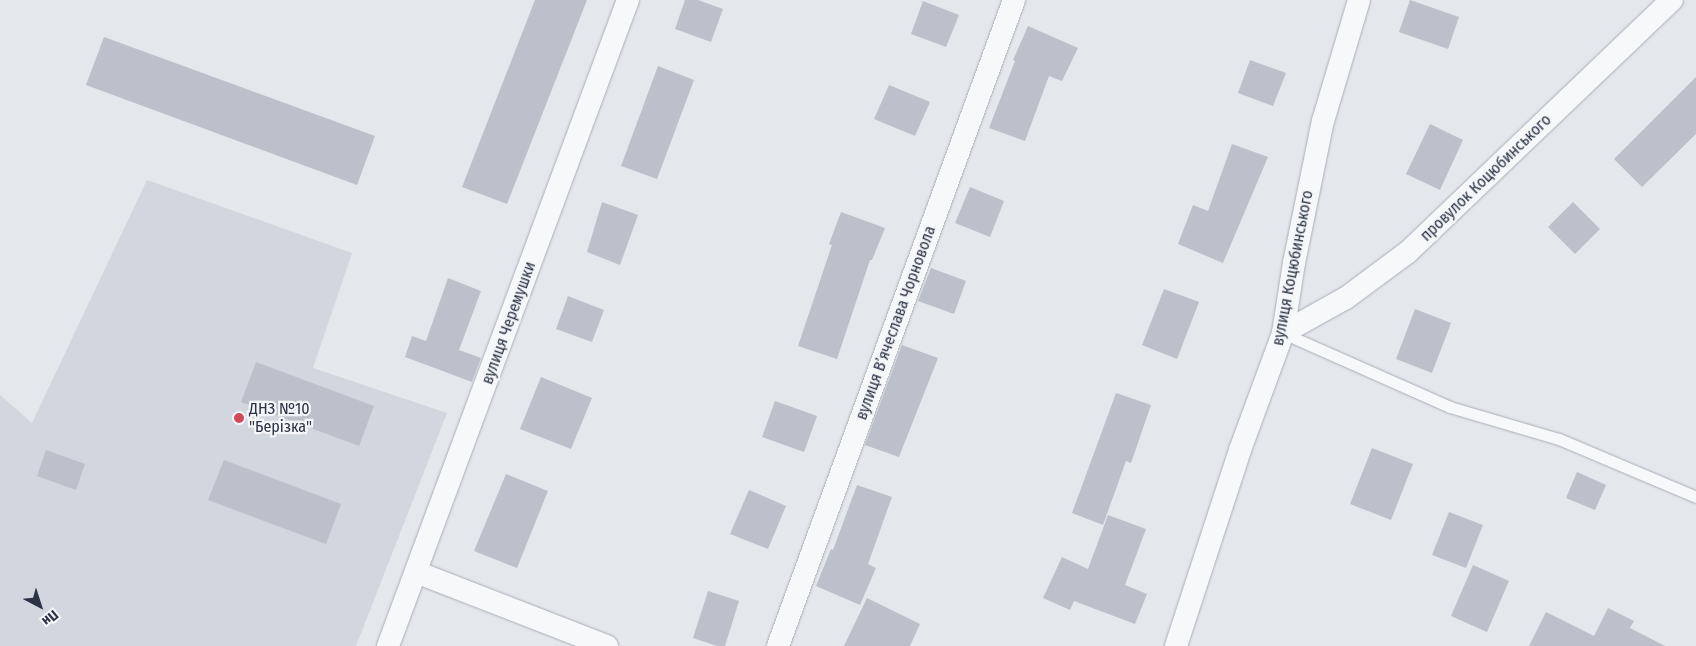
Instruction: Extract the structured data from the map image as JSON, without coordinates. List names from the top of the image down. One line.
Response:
{"streets":{"street":["провулок Коцюбинського","вулиця Коцюбинського","вулиця Черемушки","вулиця Вʼячеслава Чорновола"]},"crossings":[["провулок Коцюбинського","вулиця Коцюбинського"]],"places":["ДНЗ №10 \"Берізка\""],"north":"bottom right"}
